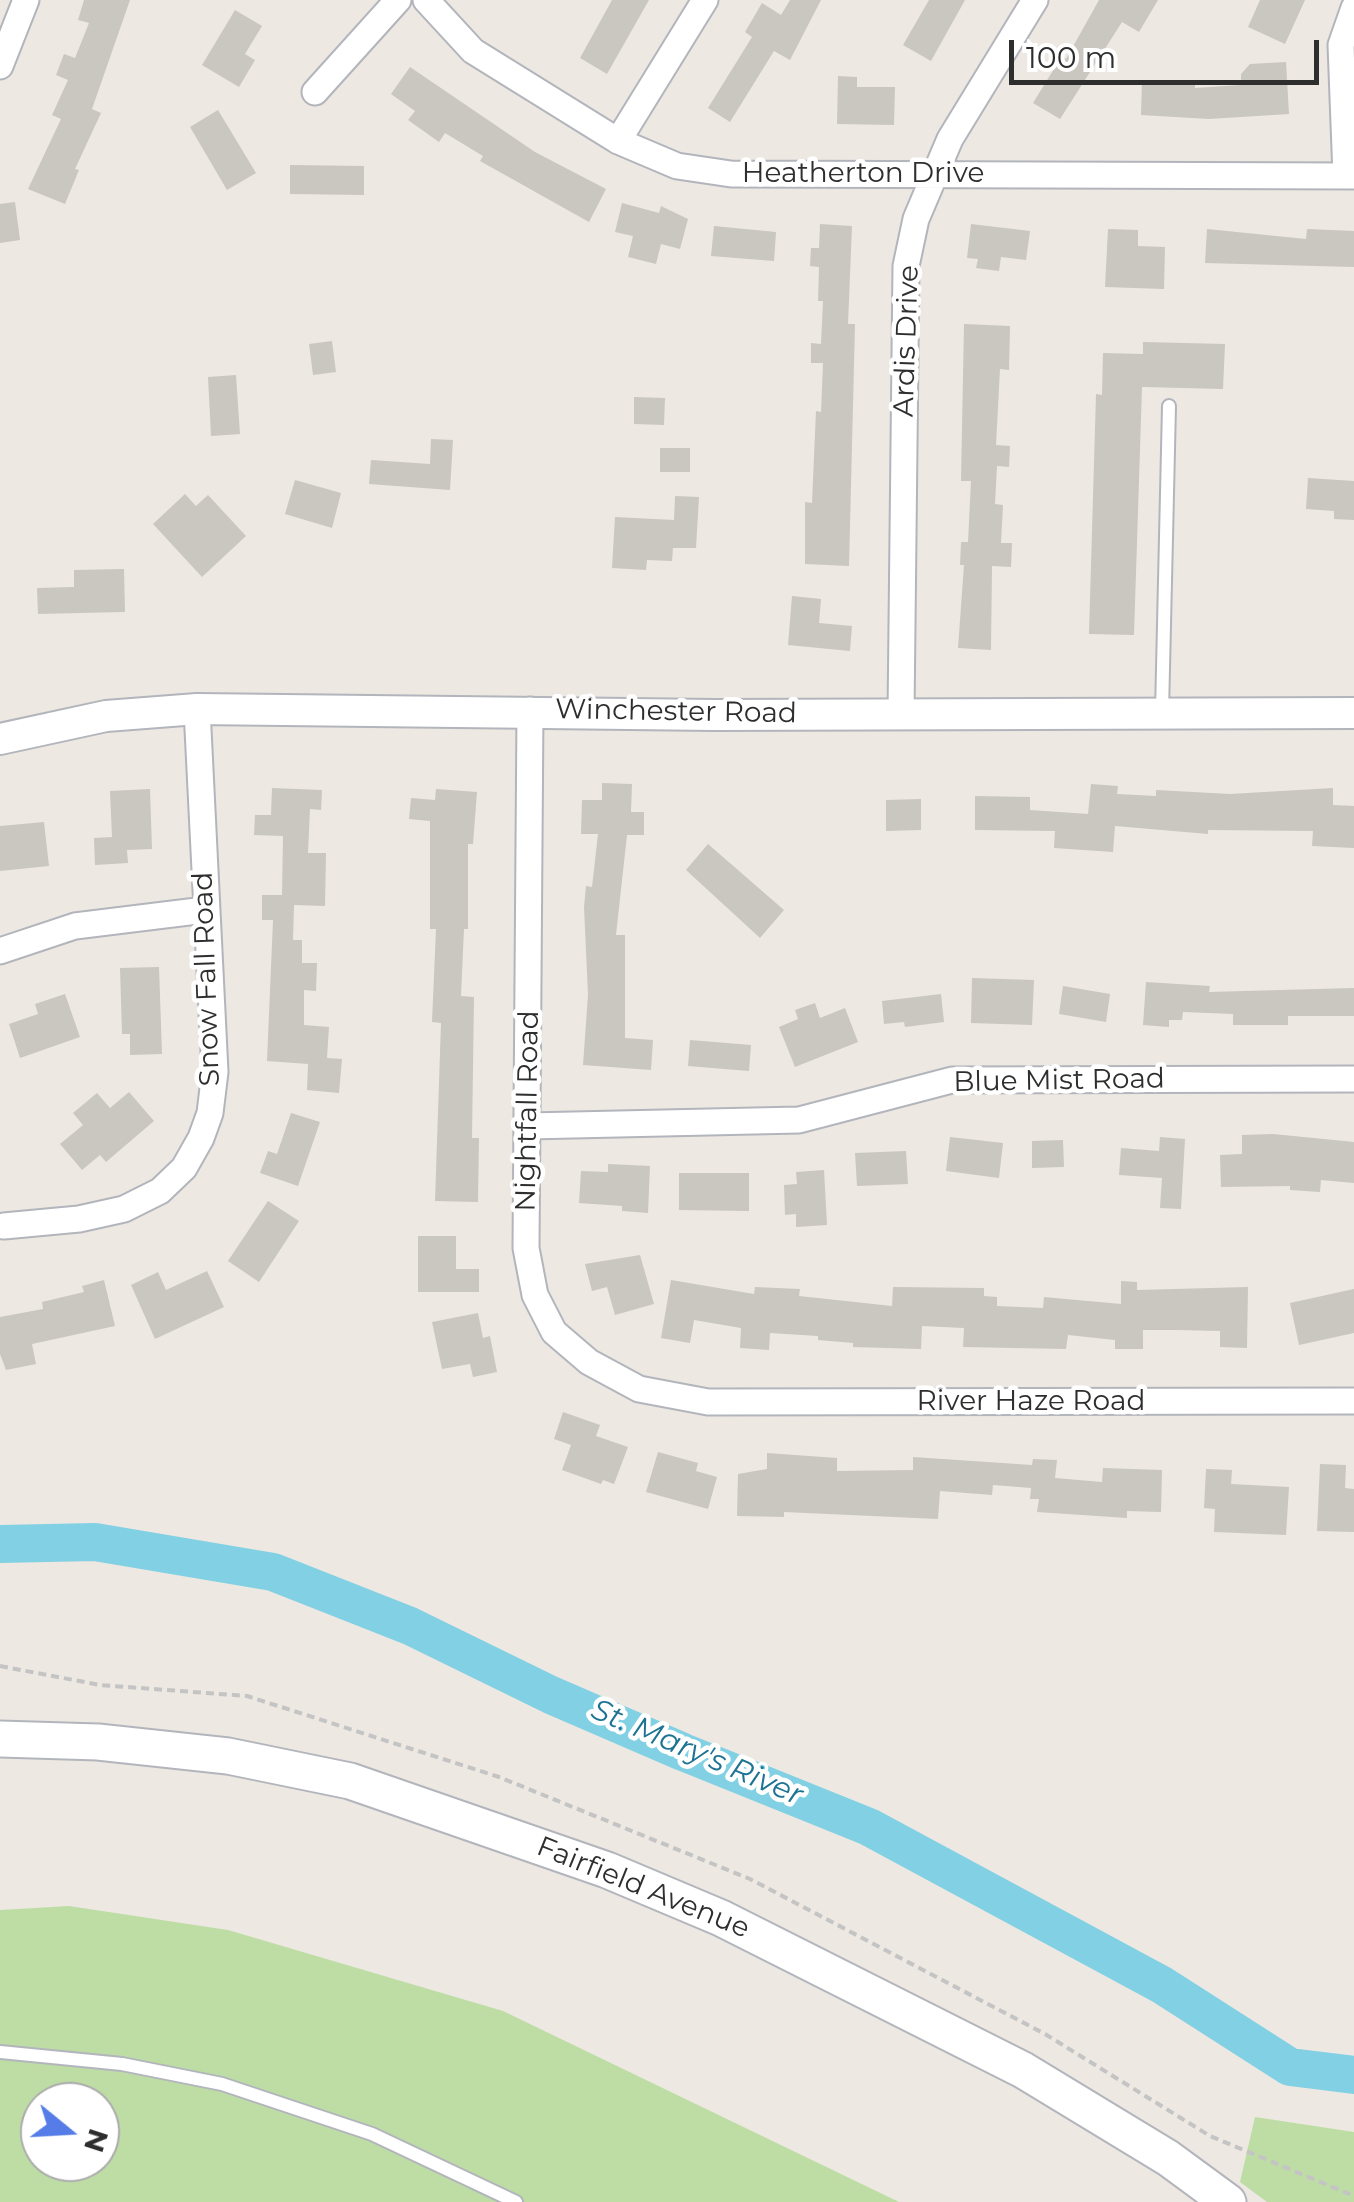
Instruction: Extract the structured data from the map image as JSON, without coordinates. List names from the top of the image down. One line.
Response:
{"streets":{"main road":["Fairfield Avenue"],"street":["Heatherton Drive","Ardis Drive","Winchester Road","Snow Fall Road","Blue Mist Road","Nightfall Road","River Haze Road"]},"crossings":[["Heatherton Drive","Ardis Drive"],["Ardis Drive","Winchester Road"],["Winchester Road","Snow Fall Road"],["Winchester Road","Nightfall Road"],["Blue Mist Road","Nightfall Road"],["Nightfall Road","River Haze Road"]],"water":["St. Mary's River"],"scale_bar":"100 m","north":"right"}
